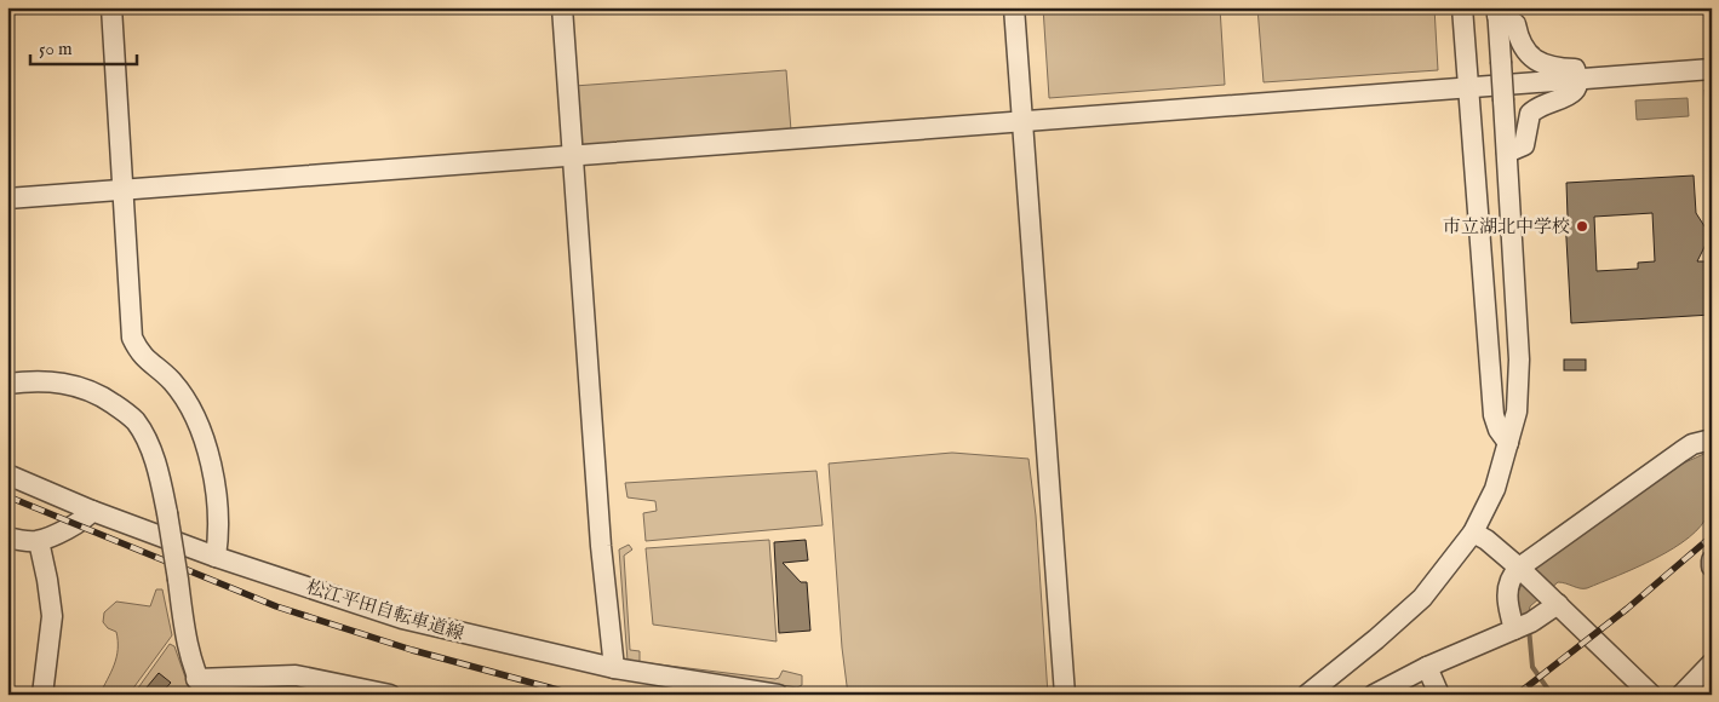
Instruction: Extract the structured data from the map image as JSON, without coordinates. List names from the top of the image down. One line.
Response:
{"streets":{"street":["松江平田自転車道線"]},"places":["市立湖北中学校"],"scale_bar":"50 m"}
